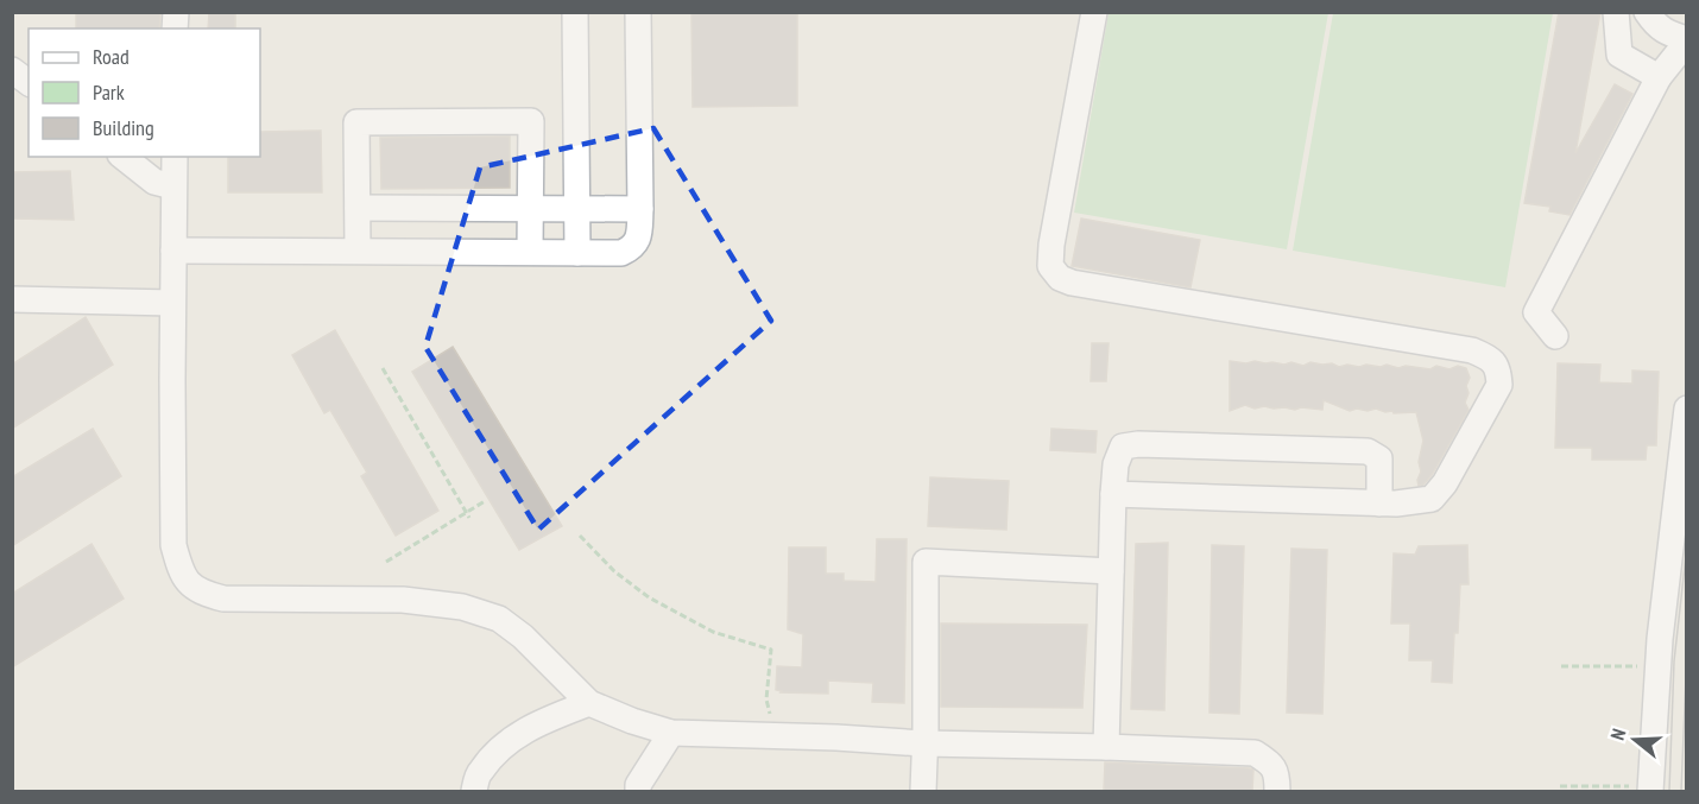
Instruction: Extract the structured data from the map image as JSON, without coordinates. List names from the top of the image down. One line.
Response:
{"legend":["Road","Park","Building"],"north":"left"}
